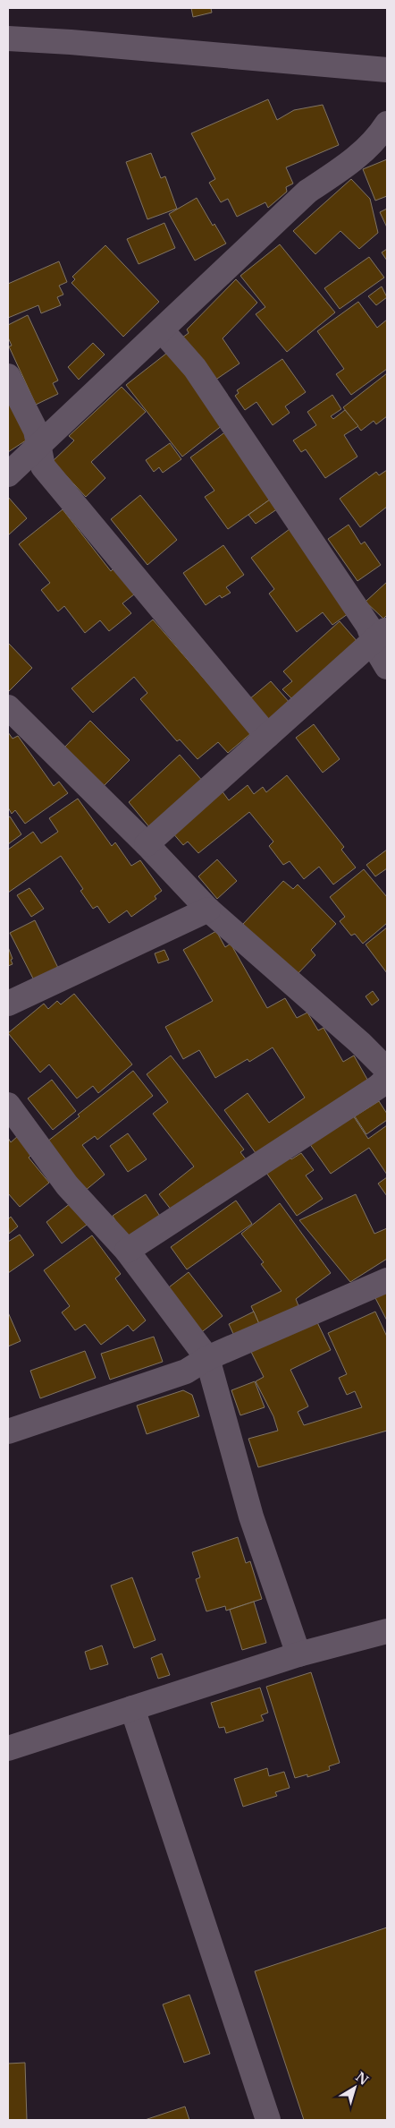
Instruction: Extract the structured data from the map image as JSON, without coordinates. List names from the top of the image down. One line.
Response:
{"north":"top right"}
